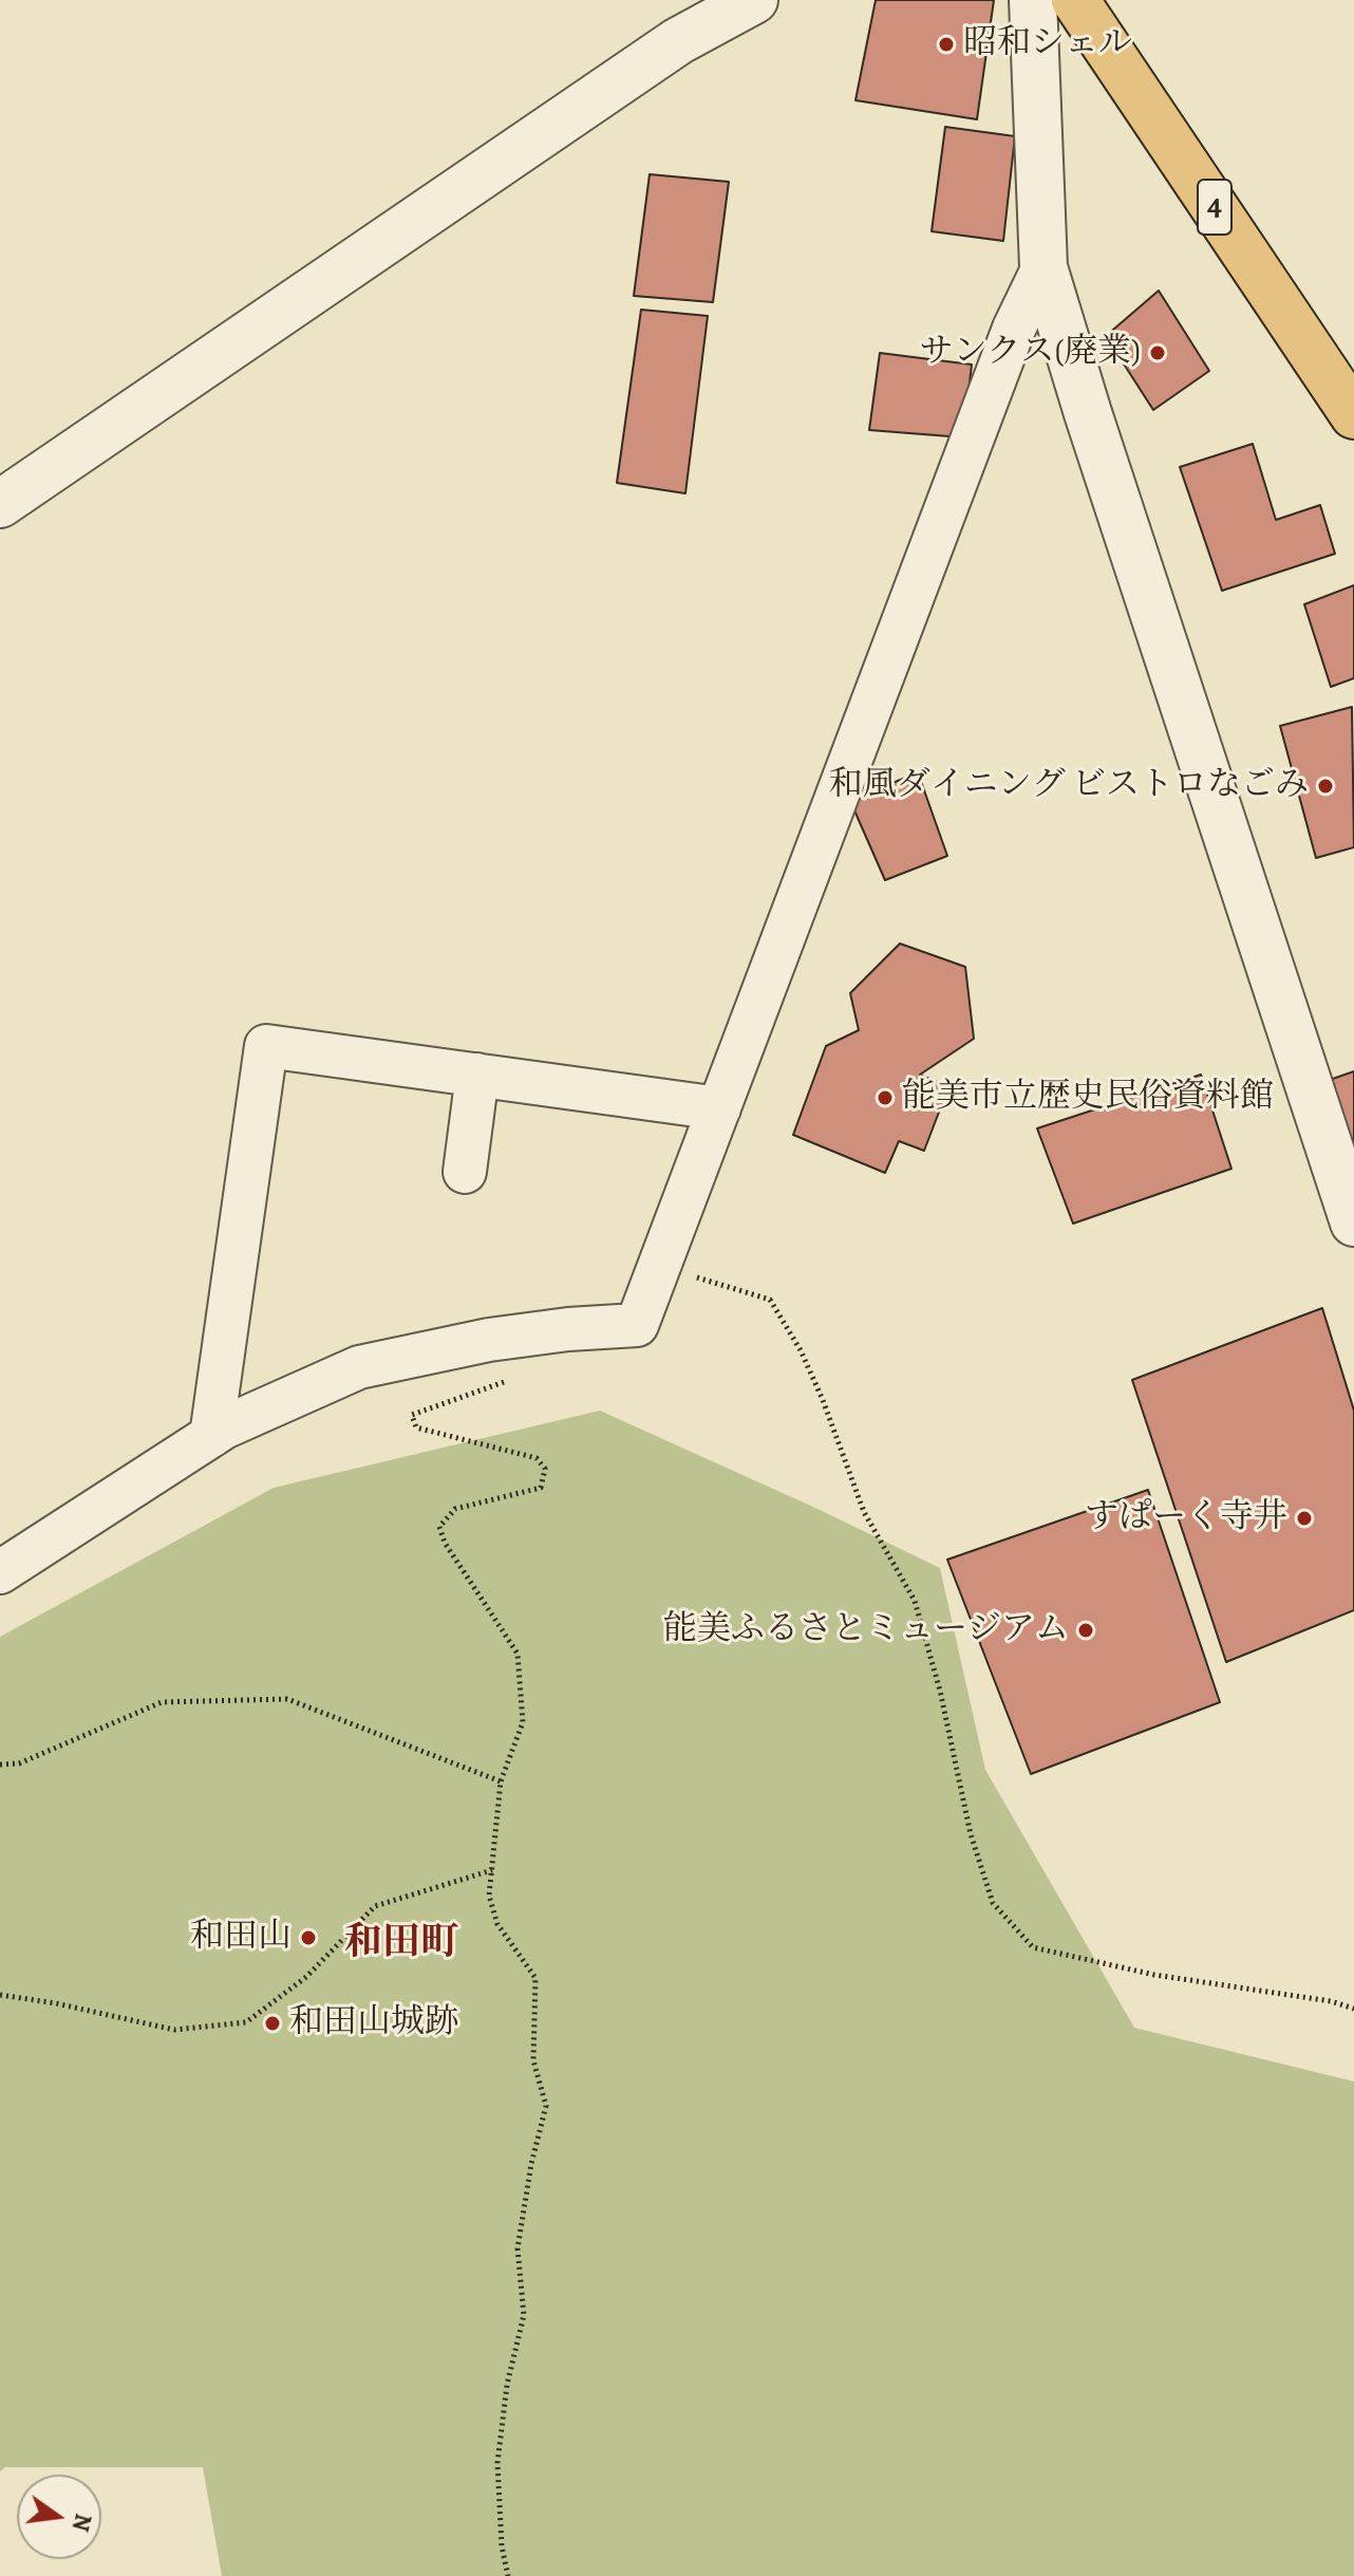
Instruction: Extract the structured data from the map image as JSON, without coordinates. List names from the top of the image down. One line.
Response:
{"streets":{"main road":["4"]},"districts":["和田町"],"places":["昭和シェル","サンクス(廃業)","和風ダイニング ビストロなごみ","能美市立歴史民俗資料館","すぱーく寺井","能美ふるさとミュージアム","和田山","和田山城跡"],"north":"right"}
